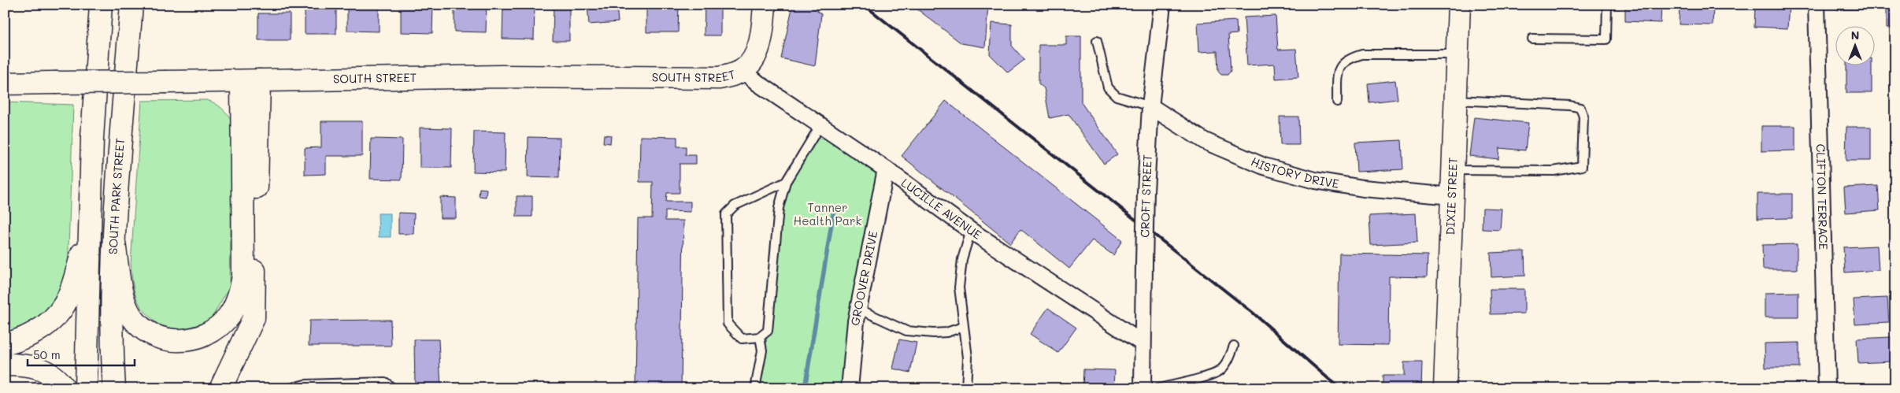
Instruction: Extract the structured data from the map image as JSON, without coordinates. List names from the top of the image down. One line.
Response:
{"streets":{"main road":["SOUTH STREET","SOUTH PARK STREET","DIXIE STREET"],"street":["HISTORY DRIVE","CROFT STREET","CLIFTON TERRACE","LUCILLE AVENUE","GROOVER DRIVE"]},"crossings":[["SOUTH STREET","LUCILLE AVENUE"],["HISTORY DRIVE","CROFT STREET"],["HISTORY DRIVE","DIXIE STREET"],["CROFT STREET","LUCILLE AVENUE"],["LUCILLE AVENUE","GROOVER DRIVE"]],"parks":["Tanner Health Park"],"scale_bar":"50 m","north":"top"}
